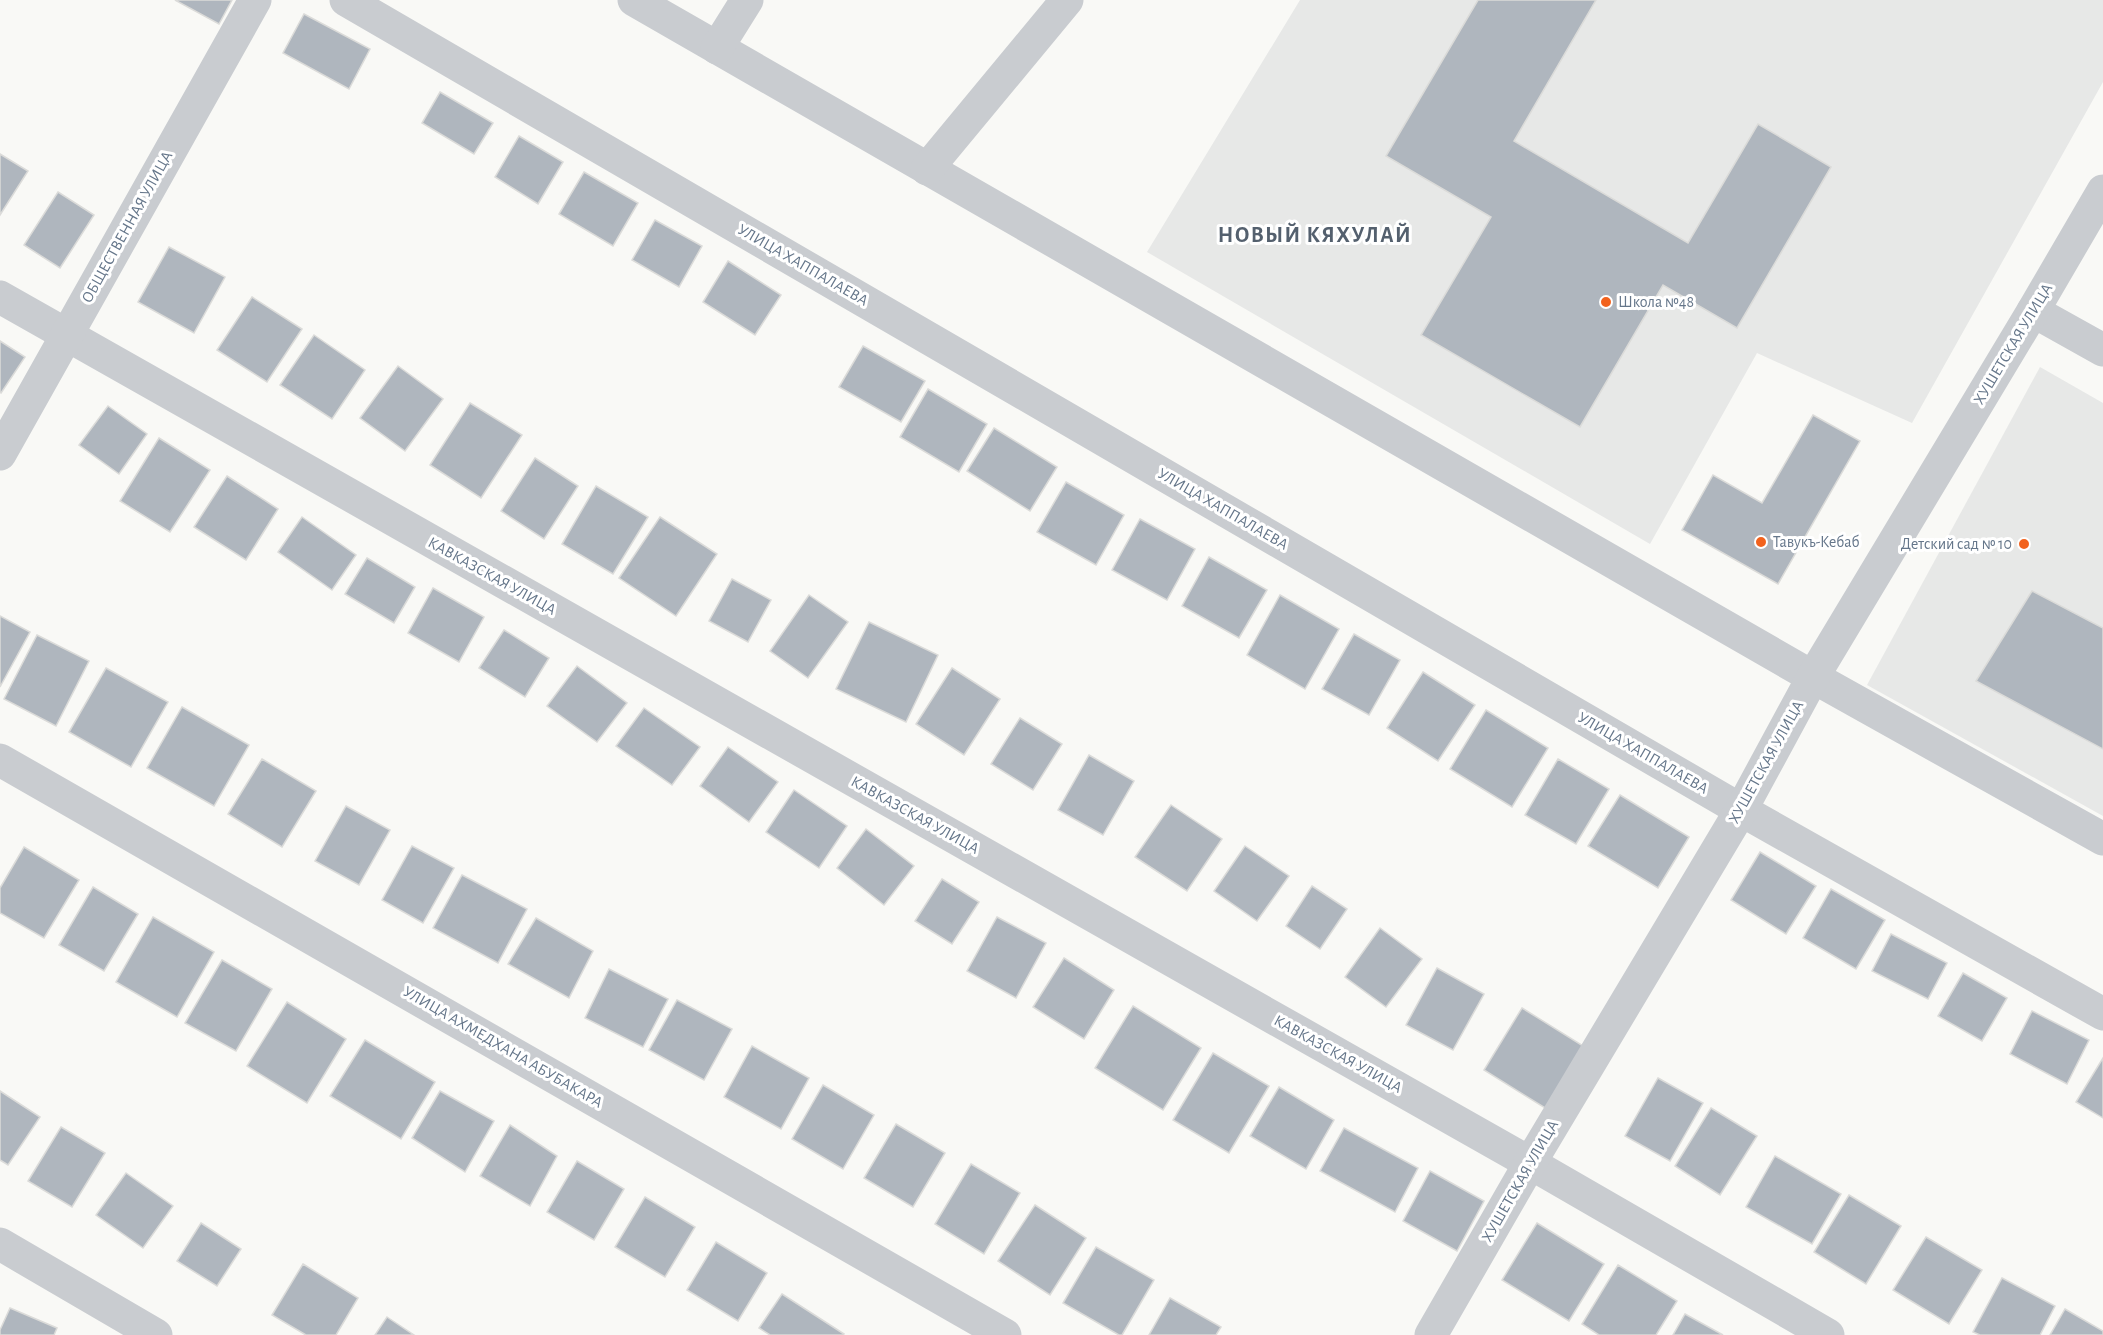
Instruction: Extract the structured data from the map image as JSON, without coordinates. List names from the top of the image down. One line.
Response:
{"streets":{"street":["ОБЩЕСТВЕННАЯ УЛИЦА","УЛИЦА ХАППАЛАЕВА","ХУШЕТСКАЯ УЛИЦА","КАВКАЗСКАЯ УЛИЦА","УЛИЦА АХМЕДХАНА АБУБАКАРА"]},"crossings":[["ОБЩЕСТВЕННАЯ УЛИЦА","КАВКАЗСКАЯ УЛИЦА"],["УЛИЦА ХАППАЛАЕВА","ХУШЕТСКАЯ УЛИЦА"],["ХУШЕТСКАЯ УЛИЦА","КАВКАЗСКАЯ УЛИЦА"]],"districts":["НОВЫЙ КЯХУЛАЙ"],"places":["Школа №48","Тавукъ-Кебаб","Детский сад № 10"]}
